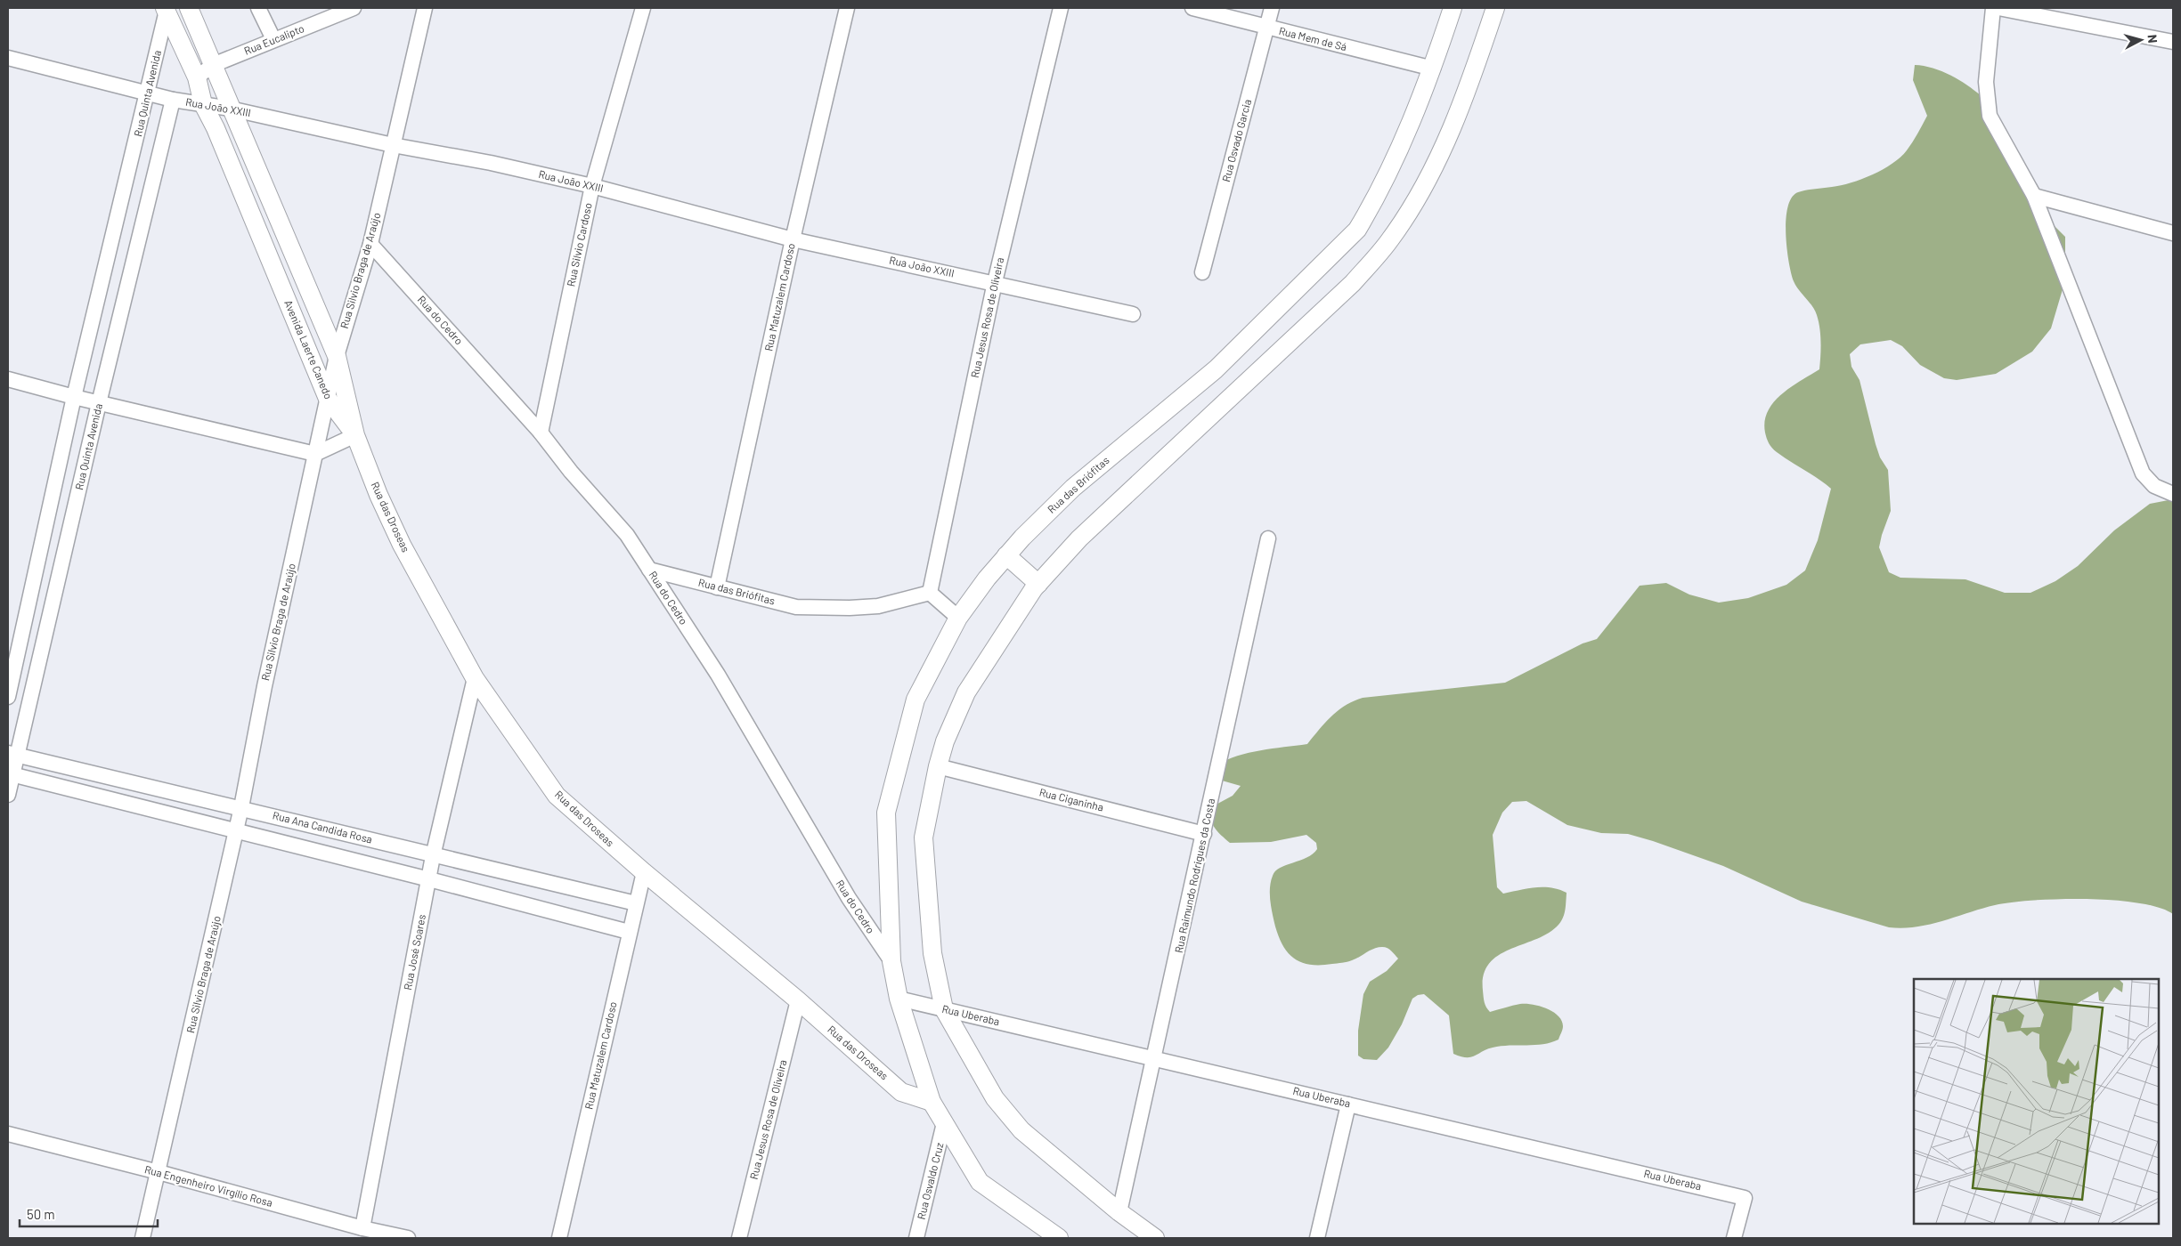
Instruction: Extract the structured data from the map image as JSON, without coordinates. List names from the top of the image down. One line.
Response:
{"streets":{"street":["Rua Mem de Sá","Rua Eucalipto","Rua Quinta Avenida","Rua João XXIII","Rua Osvado Garcia","Rua Silvio Cardoso","Rua Silvio Braga de Araújo","Rua Matuzalem Cardoso","Rua Jesus Rosa de Oliveira","Rua do Cedro","Avenida Laerte Canedo","Rua das Briófitas","Rua das Droseas","Rua Ciganinha","Rua Ana Candida Rosa","Rua Raimundo Rodrigues da Costa","Rua José Soares","Rua Uberaba","Rua Osvaldo Cruz","Rua Engenheiro Virgílio Rosa"]},"crossings":[["Rua Mem de Sá","Rua Osvado Garcia"],["Rua Mem de Sá","Rua das Briófitas"],["Rua Eucalipto","Avenida Laerte Canedo"],["Rua Quinta Avenida","Rua João XXIII"],["Rua Quinta Avenida","Avenida Laerte Canedo"],["Rua Quinta Avenida","Rua Ana Candida Rosa"],["Rua João XXIII","Rua Silvio Cardoso"],["Rua João XXIII","Rua Silvio Braga de Araújo"],["Rua João XXIII","Rua Matuzalem Cardoso"],["Rua João XXIII","Rua Jesus Rosa de Oliveira"],["Rua João XXIII","Avenida Laerte Canedo"],["Rua Silvio Cardoso","Rua do Cedro"],["Rua Silvio Braga de Araújo","Rua do Cedro"],["Rua Silvio Braga de Araújo","Avenida Laerte Canedo"],["Rua Silvio Braga de Araújo","Rua Ana Candida Rosa"],["Rua Silvio Braga de Araújo","Rua Engenheiro Virgílio Rosa"],["Rua Matuzalem Cardoso","Rua das Briófitas"],["Rua Matuzalem Cardoso","Rua das Droseas"],["Rua Matuzalem Cardoso","Rua Ana Candida Rosa"],["Rua Jesus Rosa de Oliveira","Rua das Briófitas"],["Rua Jesus Rosa de Oliveira","Rua das Droseas"],["Rua do Cedro","Rua das Briófitas"],["Rua do Cedro","Rua das Droseas"],["Rua do Cedro","Rua Uberaba"],["Rua do Cedro","Rua Osvaldo Cruz"],["Avenida Laerte Canedo","Rua das Droseas"],["Rua das Droseas","Rua José Soares"],["Rua Ciganinha","Rua Raimundo Rodrigues da Costa"],["Rua Ana Candida Rosa","Rua José Soares"],["Rua Raimundo Rodrigues da Costa","Rua Uberaba"],["Rua José Soares","Rua Engenheiro Virgílio Rosa"]],"scale_bar":"50 m","north":"right"}
